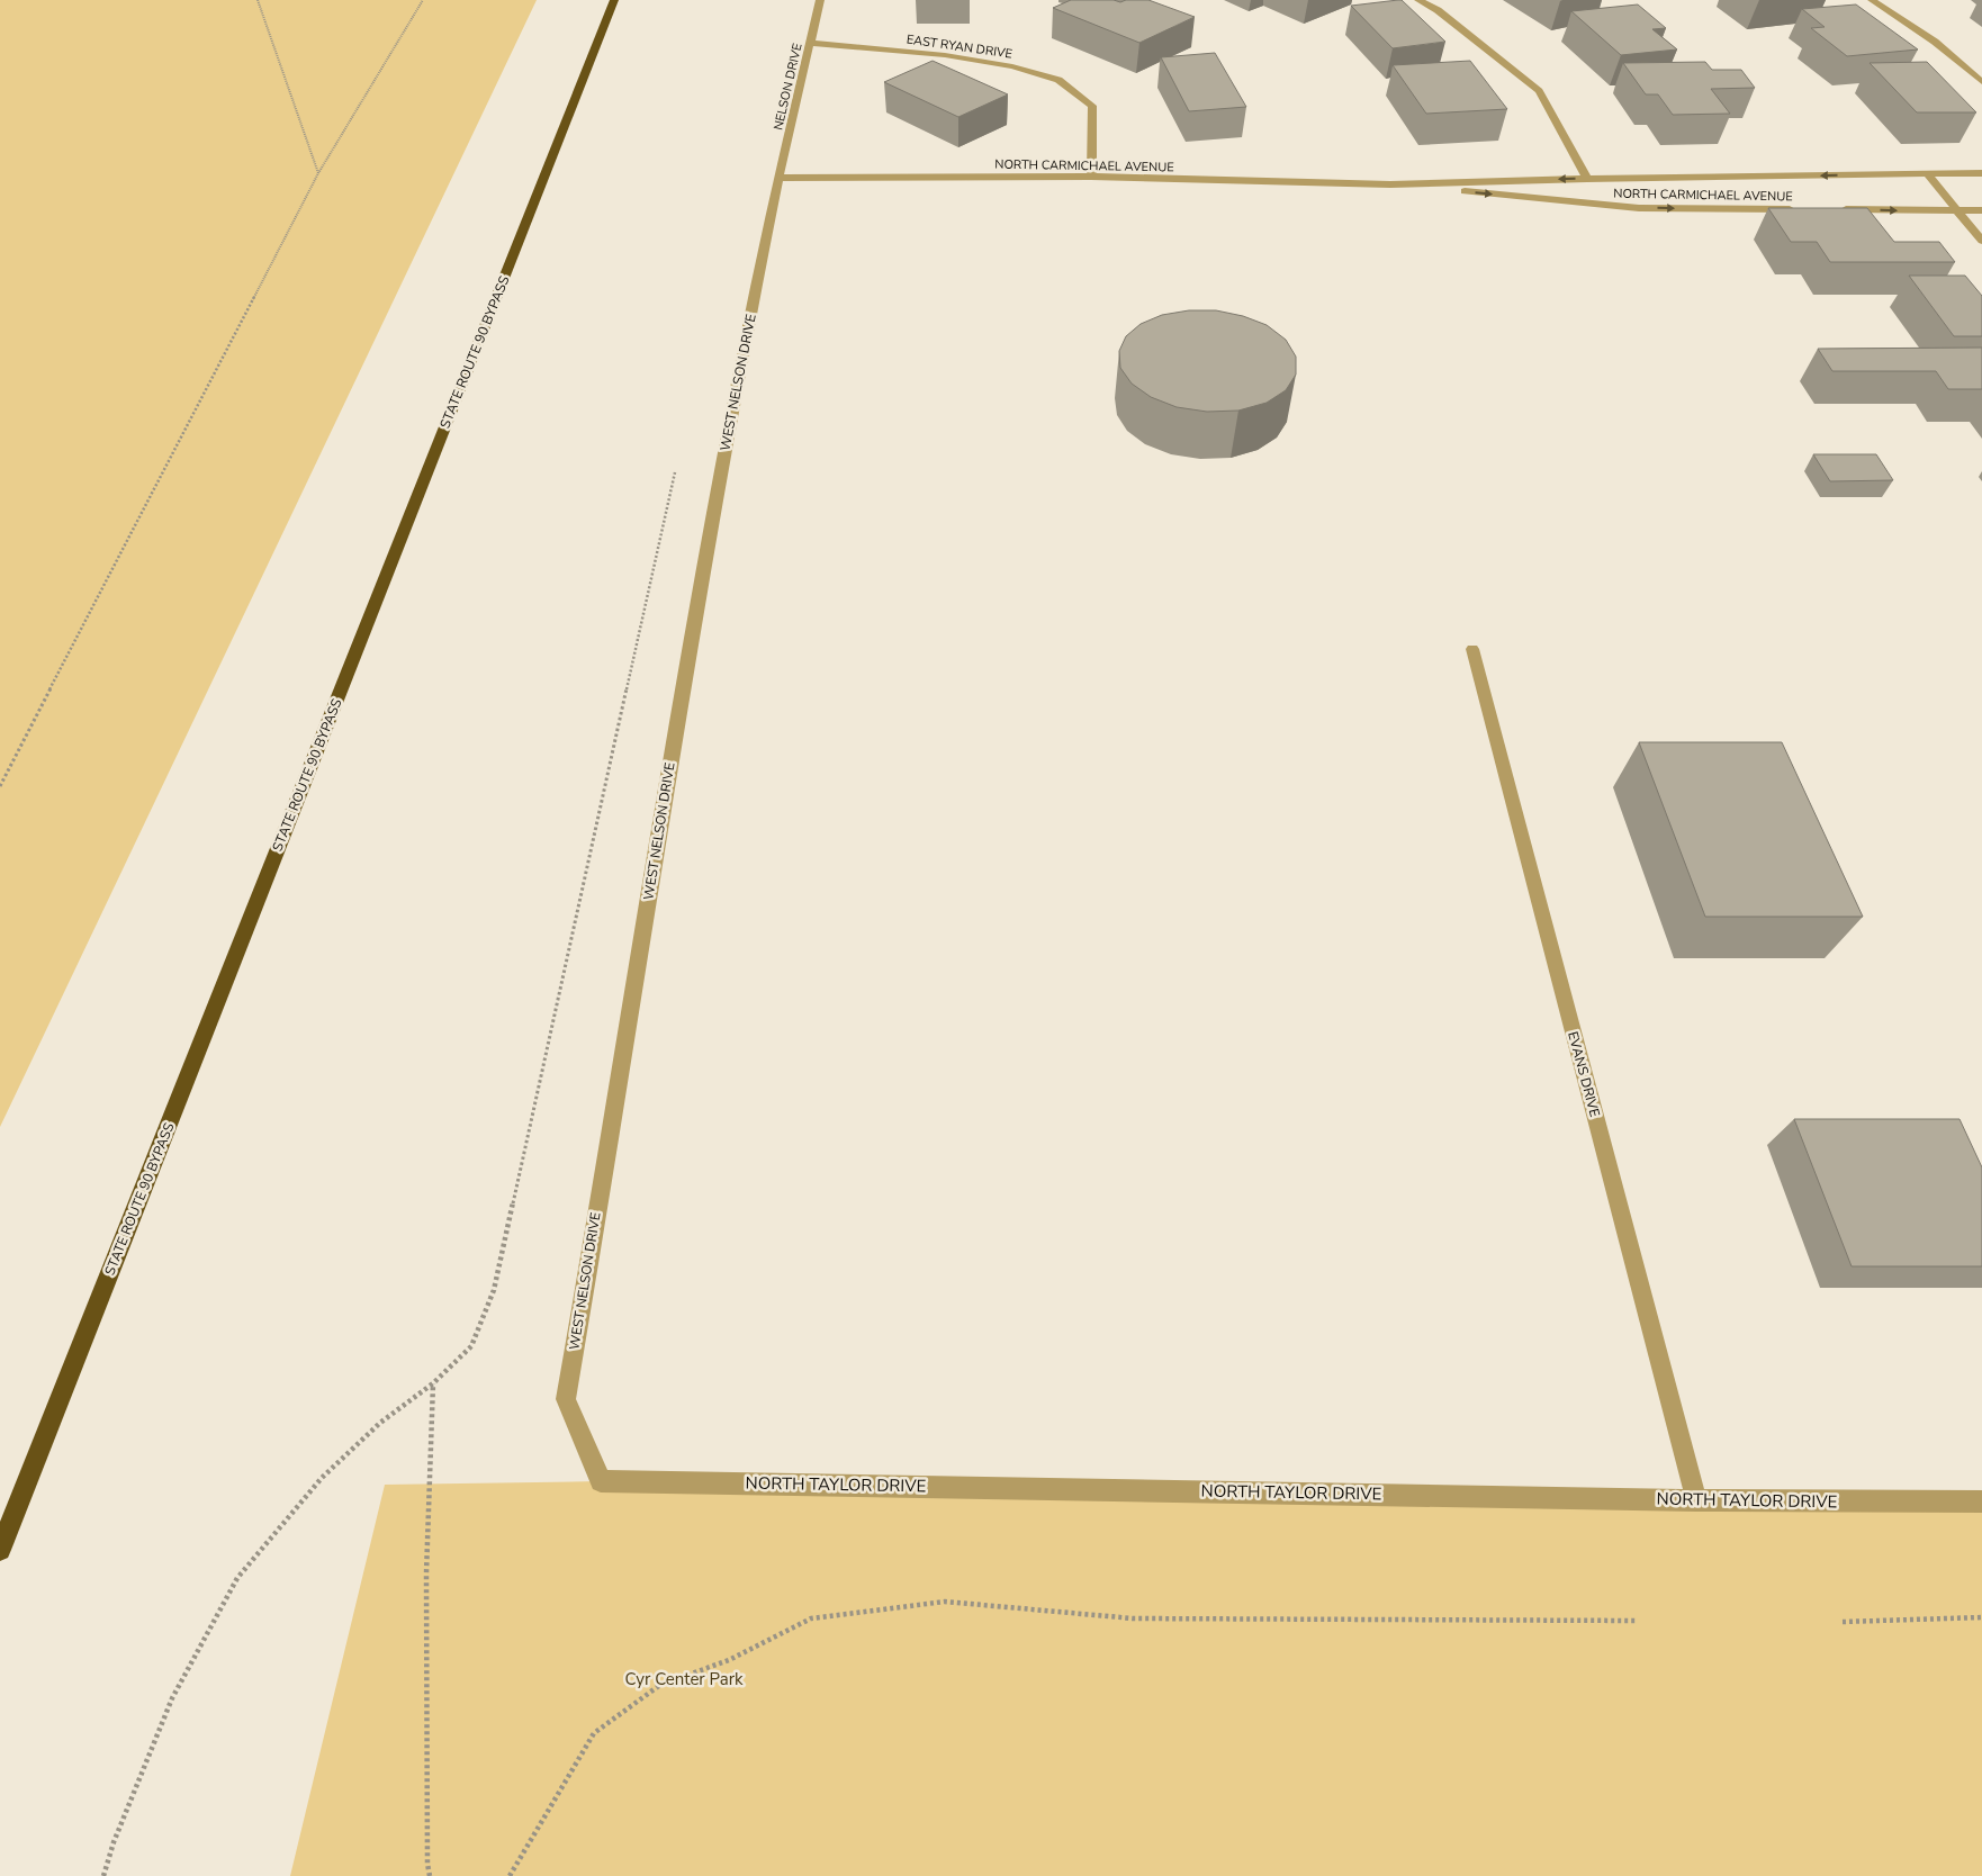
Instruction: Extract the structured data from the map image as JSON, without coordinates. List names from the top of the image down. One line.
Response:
{"streets":{"highway":["STATE ROUTE 90 BYPASS"],"street":["EAST RYAN DRIVE","NELSON DRIVE","NORTH CARMICHAEL AVENUE","WEST NELSON DRIVE","EVANS DRIVE","NORTH TAYLOR DRIVE"]},"crossings":[["EAST RYAN DRIVE","NELSON DRIVE"],["EAST RYAN DRIVE","NORTH CARMICHAEL AVENUE"],["NELSON DRIVE","NORTH CARMICHAEL AVENUE"],["NELSON DRIVE","WEST NELSON DRIVE"],["NORTH CARMICHAEL AVENUE","WEST NELSON DRIVE"],["WEST NELSON DRIVE","NORTH TAYLOR DRIVE"],["EVANS DRIVE","NORTH TAYLOR DRIVE"]],"parks":["Cyr Center Park"]}
